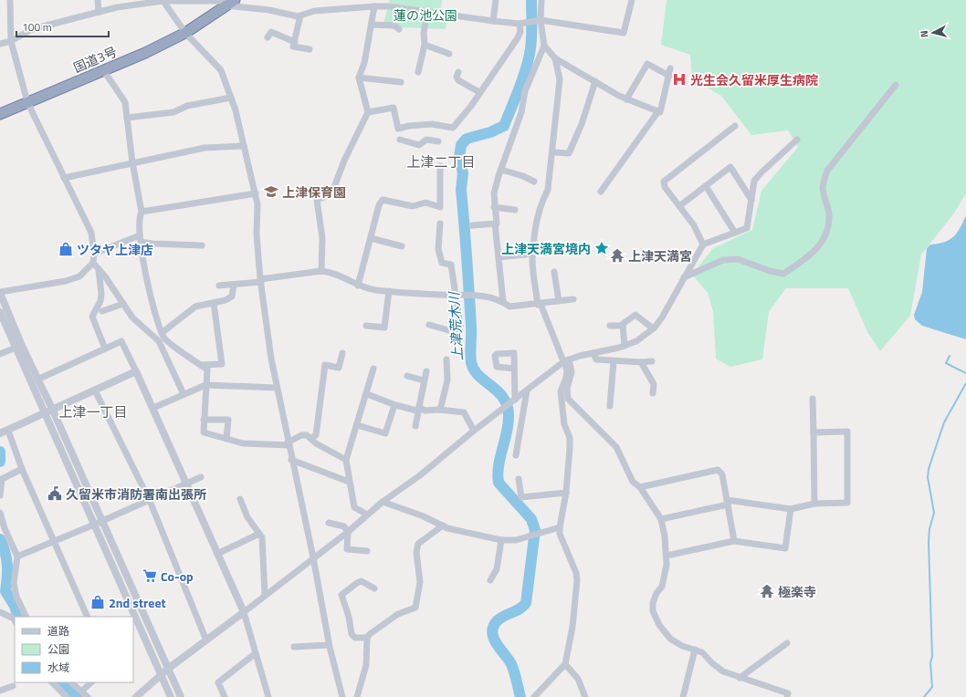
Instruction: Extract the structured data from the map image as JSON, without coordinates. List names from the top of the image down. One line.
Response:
{"streets":{"highway":["国道3号"]},"districts":["上津二丁目","上津一丁目"],"water":["上津荒木川"],"parks":["蓮の池公園"],"places":{"hospital":["光生会久留米厚生病院"],"school or university":["上津保育園"],"place":["上津天満宮境内"],"shop":["ツタヤ上津店","2nd street"],"temple":["上津天満宮","極楽寺"],"public building":["久留米市消防署南出張所"],"supermarket":["Co-op"]},"legend":["道路","公園","水域"],"scale_bar":"100 m","north":"left"}
